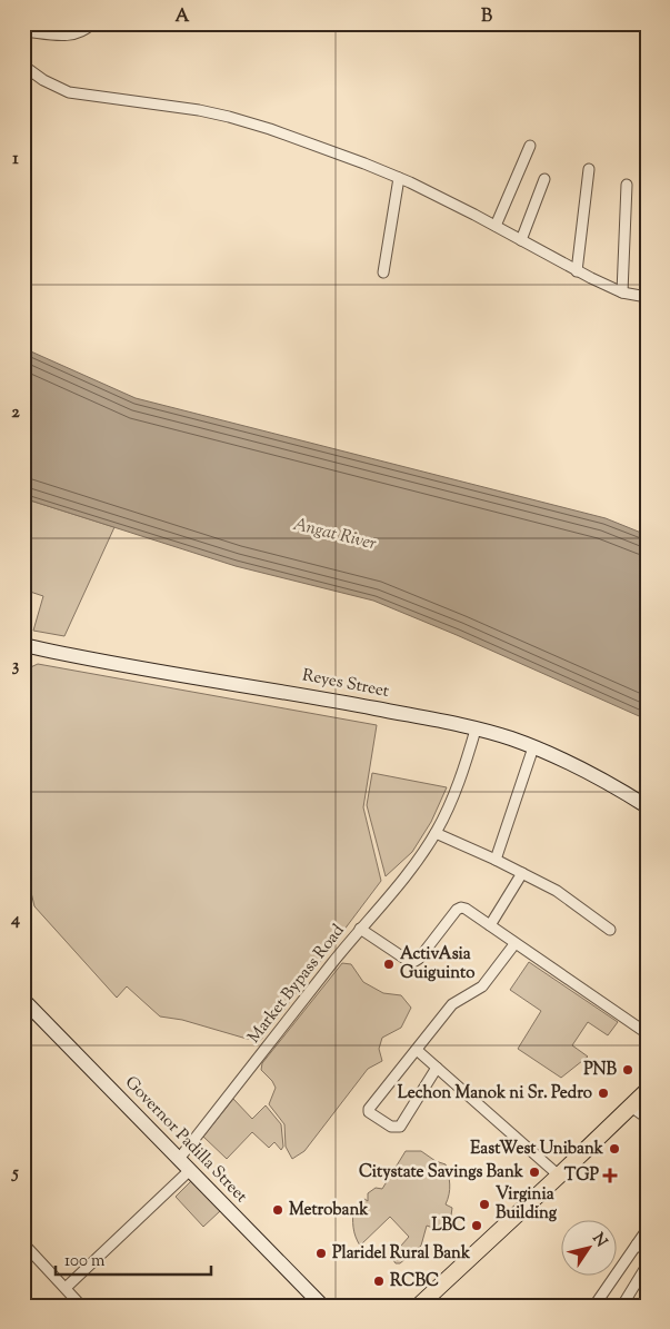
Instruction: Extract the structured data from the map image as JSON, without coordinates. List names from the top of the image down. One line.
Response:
{"streets":{"street":["Reyes Street","Market Bypass Road","Governor Padilla Street"]},"crossings":[["Market Bypass Road","Governor Padilla Street"]],"water":["Angat River"],"places":{"other":["ActivAsia Guiguinto","PNB","Lechon Manok ni Sr. Pedro","EastWest Unibank","Citystate Savings Bank","Virginia Building","Metrobank","LBC","Plaridel Rural Bank","RCBC"],"health":["TGP"]},"scale_bar":"100 m","north":"top right","grid":{"columns":["A","B"],"rows":["1","2","3","4","5"]}}
